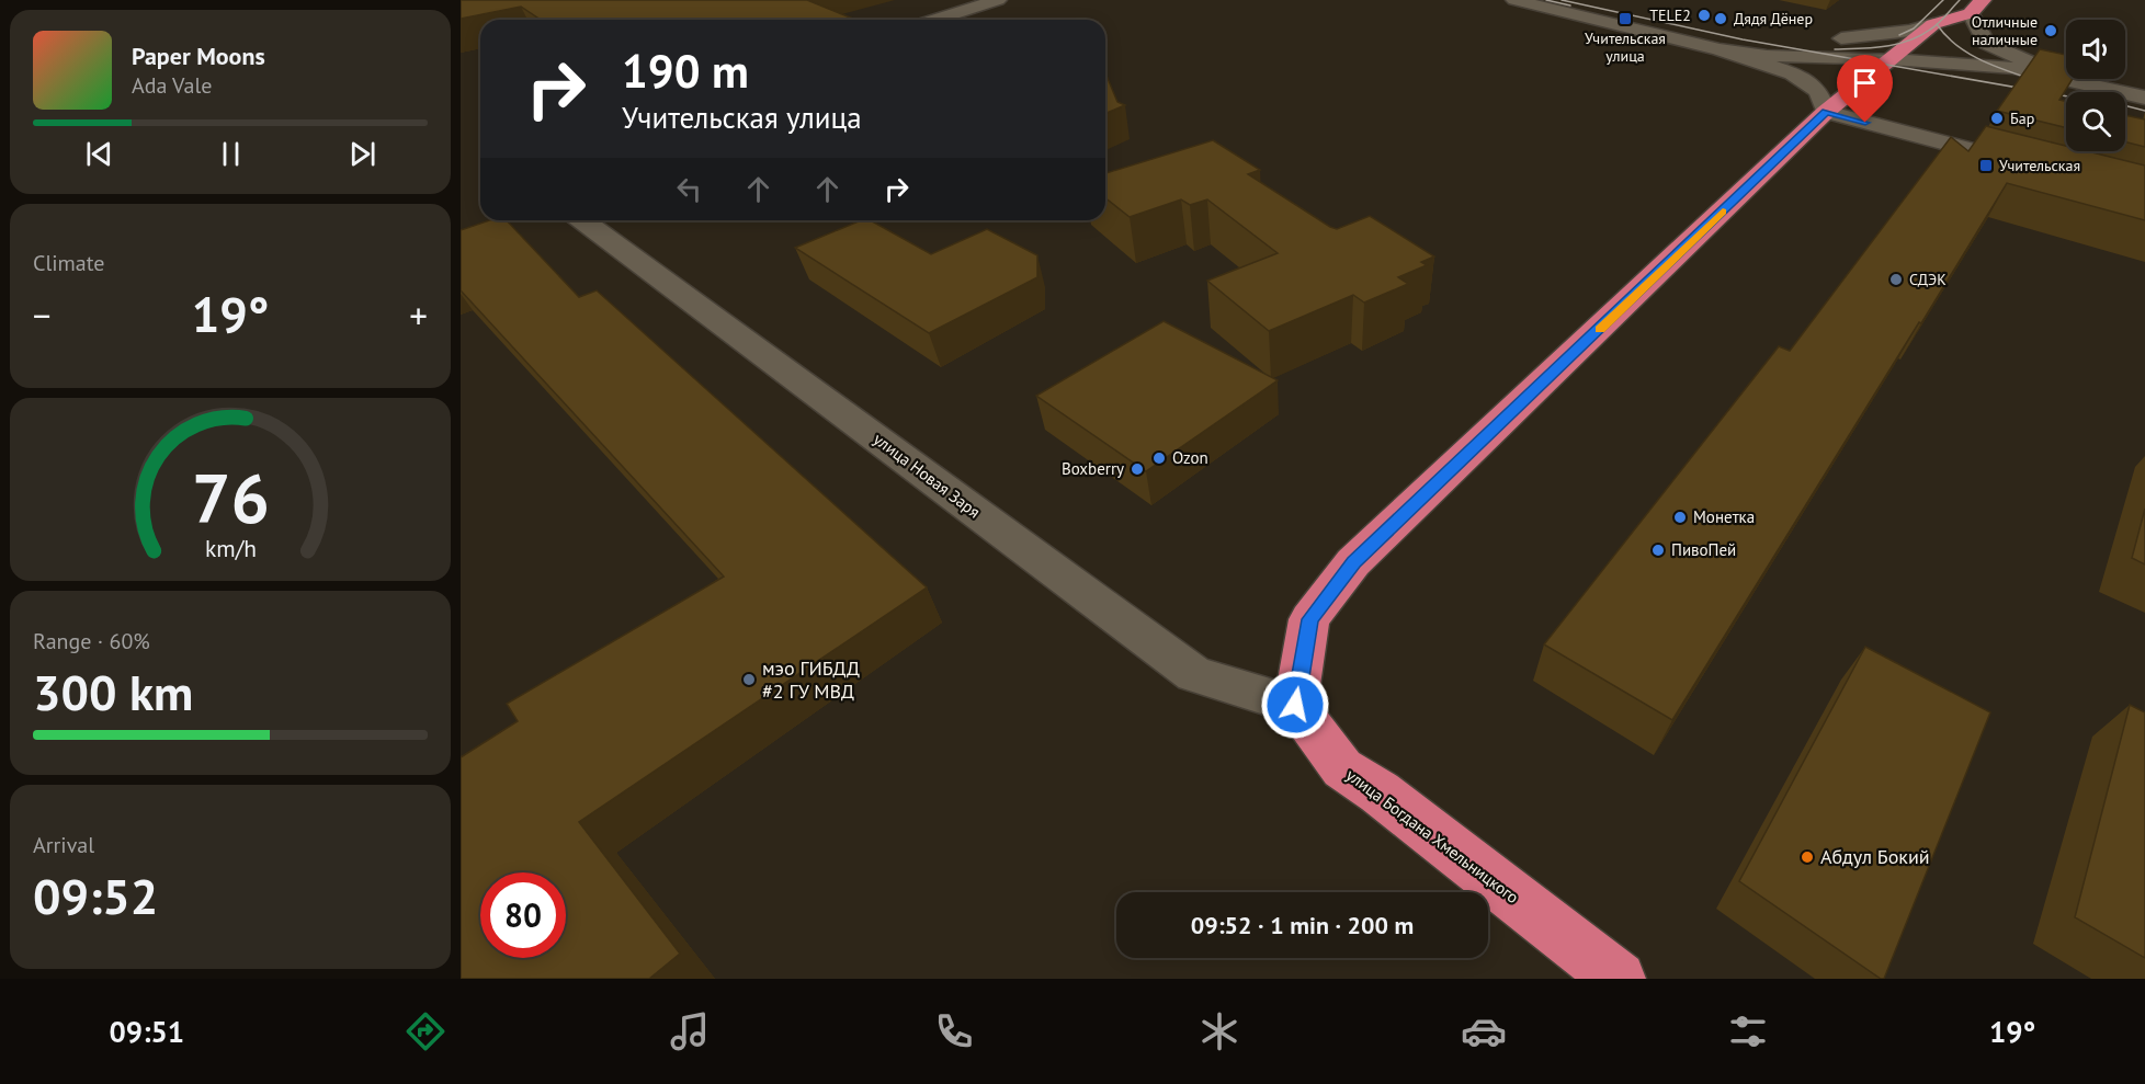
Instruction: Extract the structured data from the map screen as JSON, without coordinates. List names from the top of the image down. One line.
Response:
{"streets":{"highway":["улица Богдана Хмельницкого"],"street":["улица Новая Заря"]},"crossings":[["улица Новая Заря","улица Богдана Хмельницкого"]],"places":{"other":["TELE2","Дядя Дёнер","Отличные наличные","Бар","СДЭК","Ozon","Boxberry","Монетка","ПивоПей","мэо ГИБДД #2 ГУ МВД","Абдул Бокий"],"transit":["Учительская улица","Учительская"]},"page":{"turn":["190 m","Учительская улица"],"song":["Paper Moons","Ada Vale"],"tile":["Climate",["Range · 60%","300 km"],["Arrival","09:52"]],"heat":["−","19°","+"],"limit":"80","trip":"09:52 · 1 min · 200 m","tabs":["09:51","19°"],"gauge":["76","km/h"]}}
